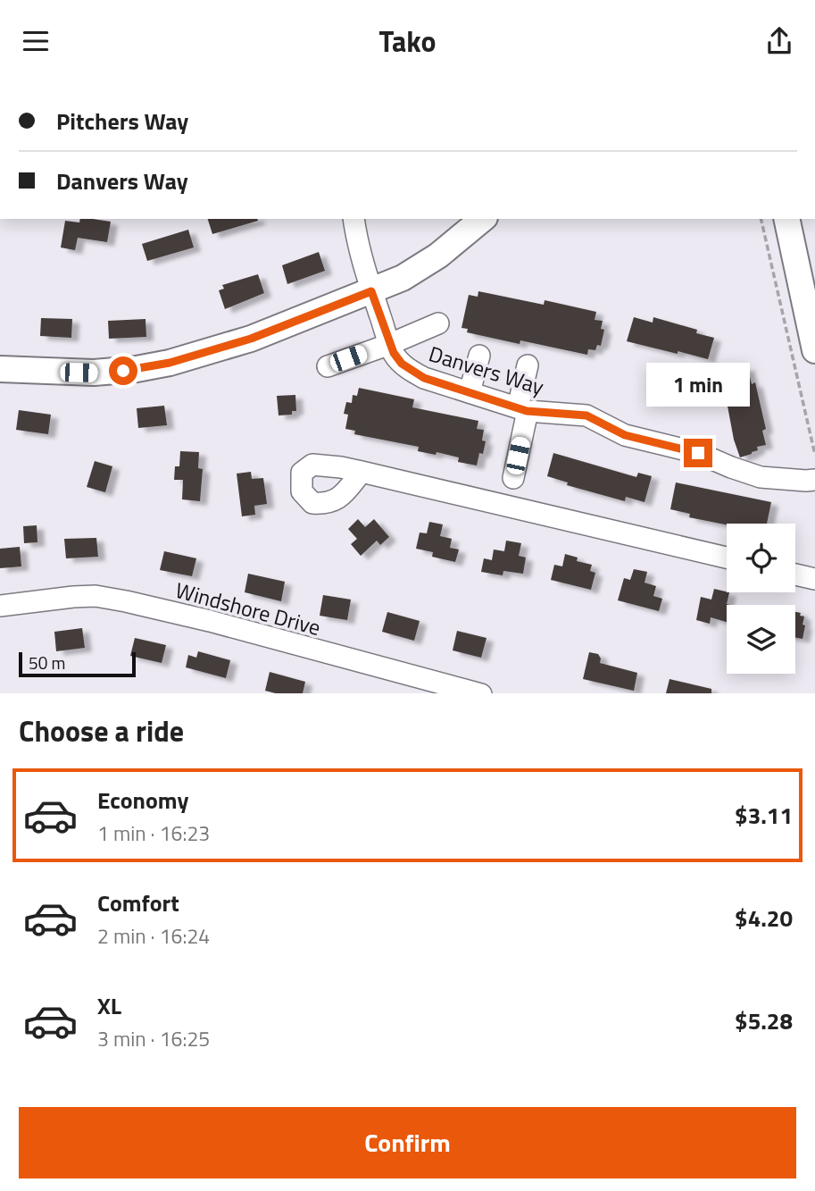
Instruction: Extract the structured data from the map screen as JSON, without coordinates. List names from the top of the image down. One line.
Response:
{"streets":{"street":["Danvers Way","Windshore Drive"]},"scale_bar":"50 m","page":{"header":"Tako","banner":["Pitchers Way","Danvers Way"],"bubble":"1 min","scale":"50 m","heading":"Choose a ride","list":[{"name":"Economy","note":"1 min · 16:23","value":"$3.11"},{"name":"Comfort","note":"2 min · 16:24","value":"$4.20"},{"name":"XL","note":"3 min · 16:25","value":"$5.28"}],"buttons":"Confirm"}}
